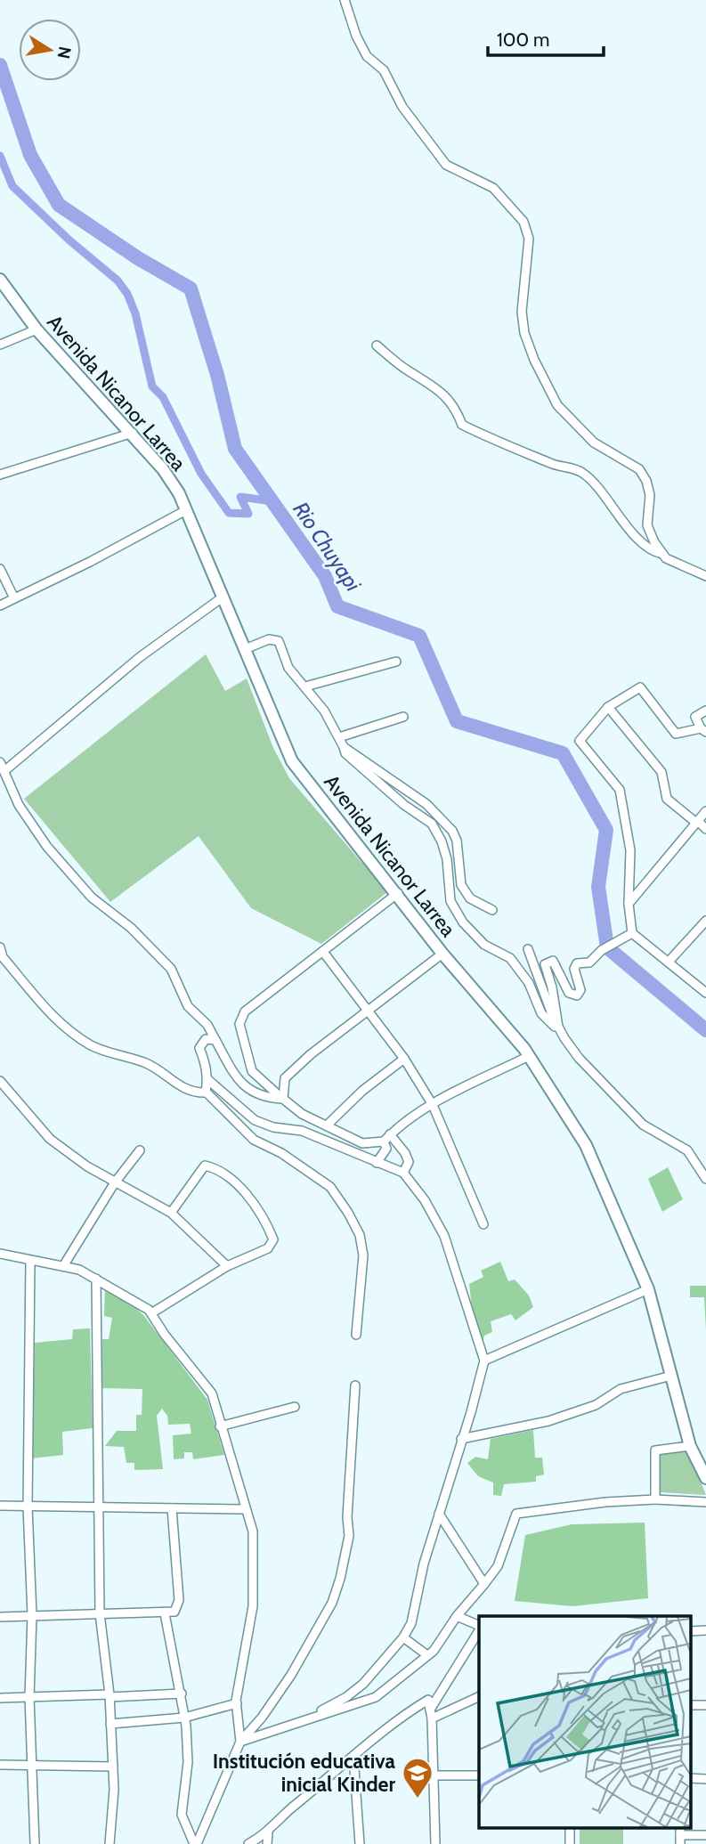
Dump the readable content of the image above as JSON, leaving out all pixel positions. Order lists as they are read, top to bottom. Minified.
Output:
{"streets":{"main road":["Avenida Nicanor Larrea"]},"water":["Rio Chuyapi"],"places":{"school or university":["Institución educativa inicial Kinder"]},"scale_bar":"100 m","north":"right"}
